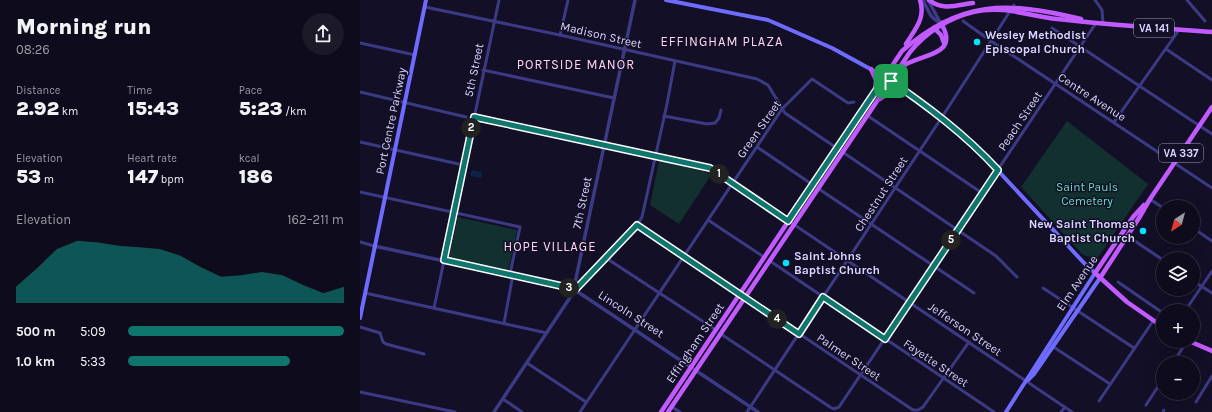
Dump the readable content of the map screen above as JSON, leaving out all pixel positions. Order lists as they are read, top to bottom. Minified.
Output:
{"streets":{"main road":["VA 141","Port Centre Parkway","VA 337","Elm Avenue","Effingham Street"],"street":["Madison Street","5th Street","Centre Avenue","Peach Street","Green Street","Chestnut Street","7th Street","Lincoln Street","Jefferson Street","Palmer Street","Fayette Street"]},"crossings":[["VA 141","Peach Street"],["VA 141","Chestnut Street"],["VA 141","Effingham Street"],["Madison Street","5th Street"],["Madison Street","Port Centre Parkway"],["Madison Street","Peach Street"],["Madison Street","Green Street"],["Madison Street","Chestnut Street"],["Madison Street","7th Street"],["Madison Street","Effingham Street"],["5th Street","Lincoln Street"],["5th Street","Jefferson Street"],["Centre Avenue","Peach Street"],["Centre Avenue","Chestnut Street"],["Centre Avenue","Elm Avenue"],["Port Centre Parkway","Lincoln Street"],["Peach Street","Chestnut Street"],["Peach Street","Jefferson Street"],["Peach Street","Palmer Street"],["Peach Street","Fayette Street"],["Green Street","Lincoln Street"],["Green Street","Jefferson Street"],["Green Street","Palmer Street"],["Chestnut Street","Lincoln Street"],["Chestnut Street","Jefferson Street"],["Chestnut Street","Effingham Street"],["Chestnut Street","Palmer Street"],["Chestnut Street","Fayette Street"],["7th Street","Lincoln Street"],["7th Street","Jefferson Street"],["Elm Avenue","Jefferson Street"],["Lincoln Street","Effingham Street"],["Jefferson Street","Effingham Street"],["Effingham Street","Palmer Street"],["Effingham Street","Fayette Street"],["Palmer Street","Fayette Street"]],"districts":["EFFINGHAM PLAZA","PORTSIDE MANOR","HOPE VILLAGE"],"parks":["Saint Pauls Cemetery"],"places":["Wesley Methodist Episcopal Church","New Saint Thomas Baptist Church","Saint Johns Baptist Church"],"north":"bottom left","page":{"heading":["Morning run","08:26"],"stats":[["Distance","2.92 km"],["Time","15:43"],["Pace","5:23 /km"],["Elevation","53 m"],["Heart rate","147 bpm"],["kcal","186"]],"pins":["2","1","5","3","4"],"map_buttons":["+","−"],"chart":["Elevation","162–211 m"],"list":[{"name":"500 m","note":"5:09"},{"name":"1.0 km","note":"5:33"}]}}
